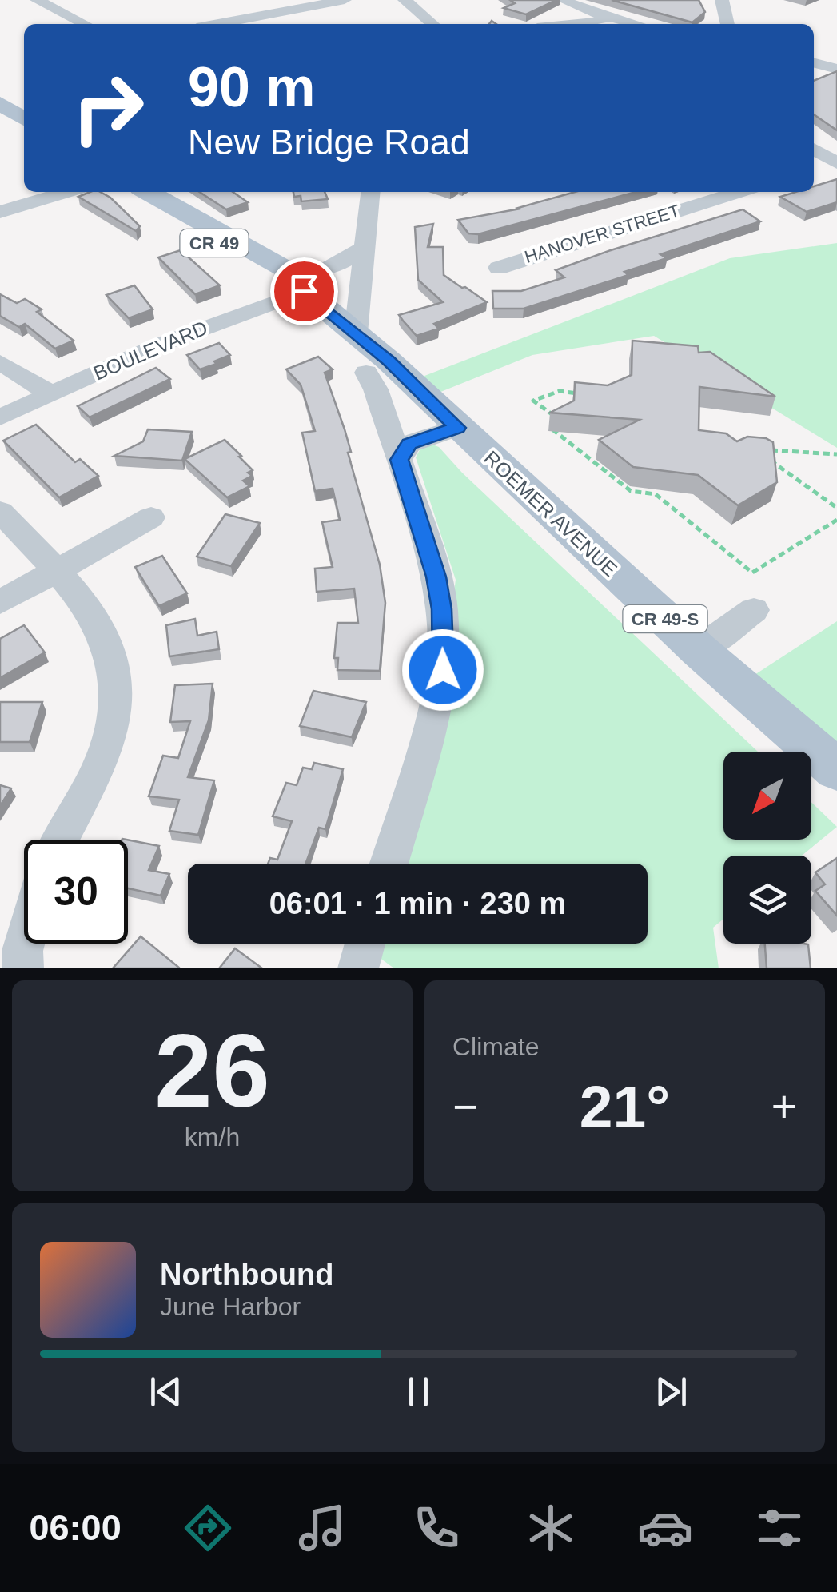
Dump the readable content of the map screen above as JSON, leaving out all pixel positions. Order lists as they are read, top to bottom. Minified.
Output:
{"streets":{"main road":["CR 49","ROEMER AVENUE","CR 49-S"],"street":["HANOVER STREET","BOULEVARD"]},"crossings":[["CR 49","BOULEVARD"],["CR 49","ROEMER AVENUE"]],"north":"bottom left","page":{"turn":["90 m","New Bridge Road"],"limit":"30","trip":"06:01 · 1 min · 230 m","tile":[["26","km/h"],"Climate"],"heat":["−","21°","+"],"song":["Northbound","June Harbor"],"tabs":"06:00"}}
